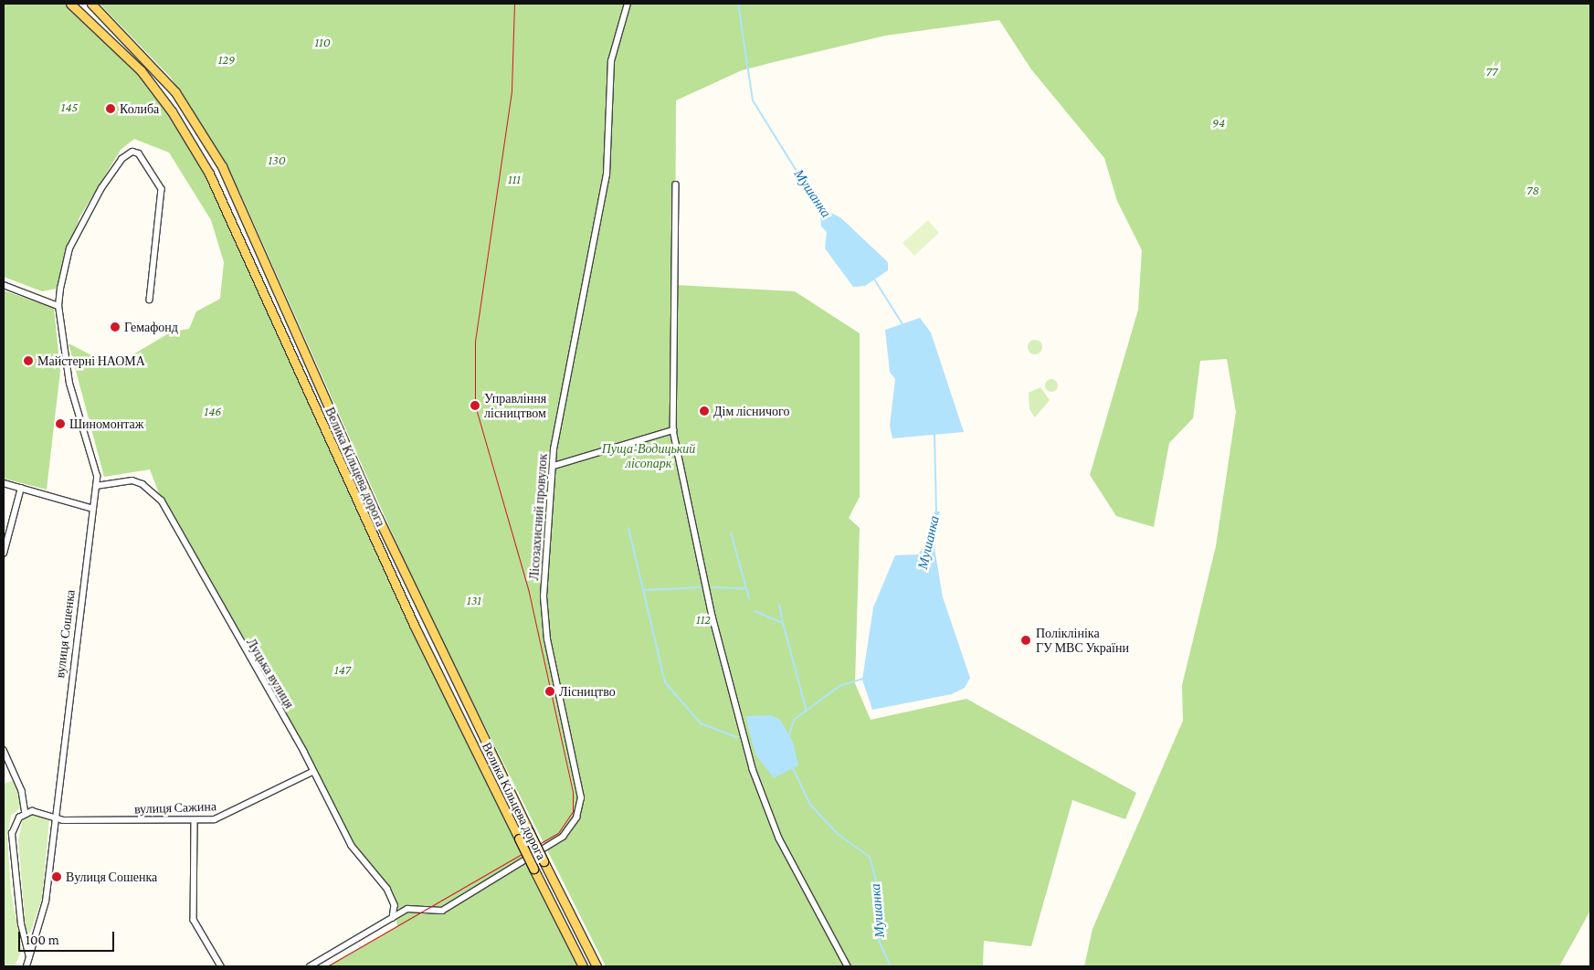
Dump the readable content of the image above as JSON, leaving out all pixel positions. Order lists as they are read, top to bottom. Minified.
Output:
{"streets":{"main road":["Велика Кільцева дорога"],"street":["Лісозахисний провулок","вулиця Сошенка","Луцька вулиця","вулиця Сажина"]},"crossings":[["Лісозахисний провулок","Луцька вулиця"],["вулиця Сошенка","Луцька вулиця"],["вулиця Сошенка","вулиця Сажина"],["Луцька вулиця","вулиця Сажина"]],"water":["Мушанка"],"parks":["110","129","77","145","94","130","111","78","146","Пуща-Водицький лісопарк","131","112","147"],"places":["Колиба","Гемафонд","Майстерні НАОМА","Управління лісництвом","Дім лісничого","Шиномонтаж","Поліклініка ГУ МВС України","Лісництво","Вулиця Сошенка"],"scale_bar":"100 m"}
